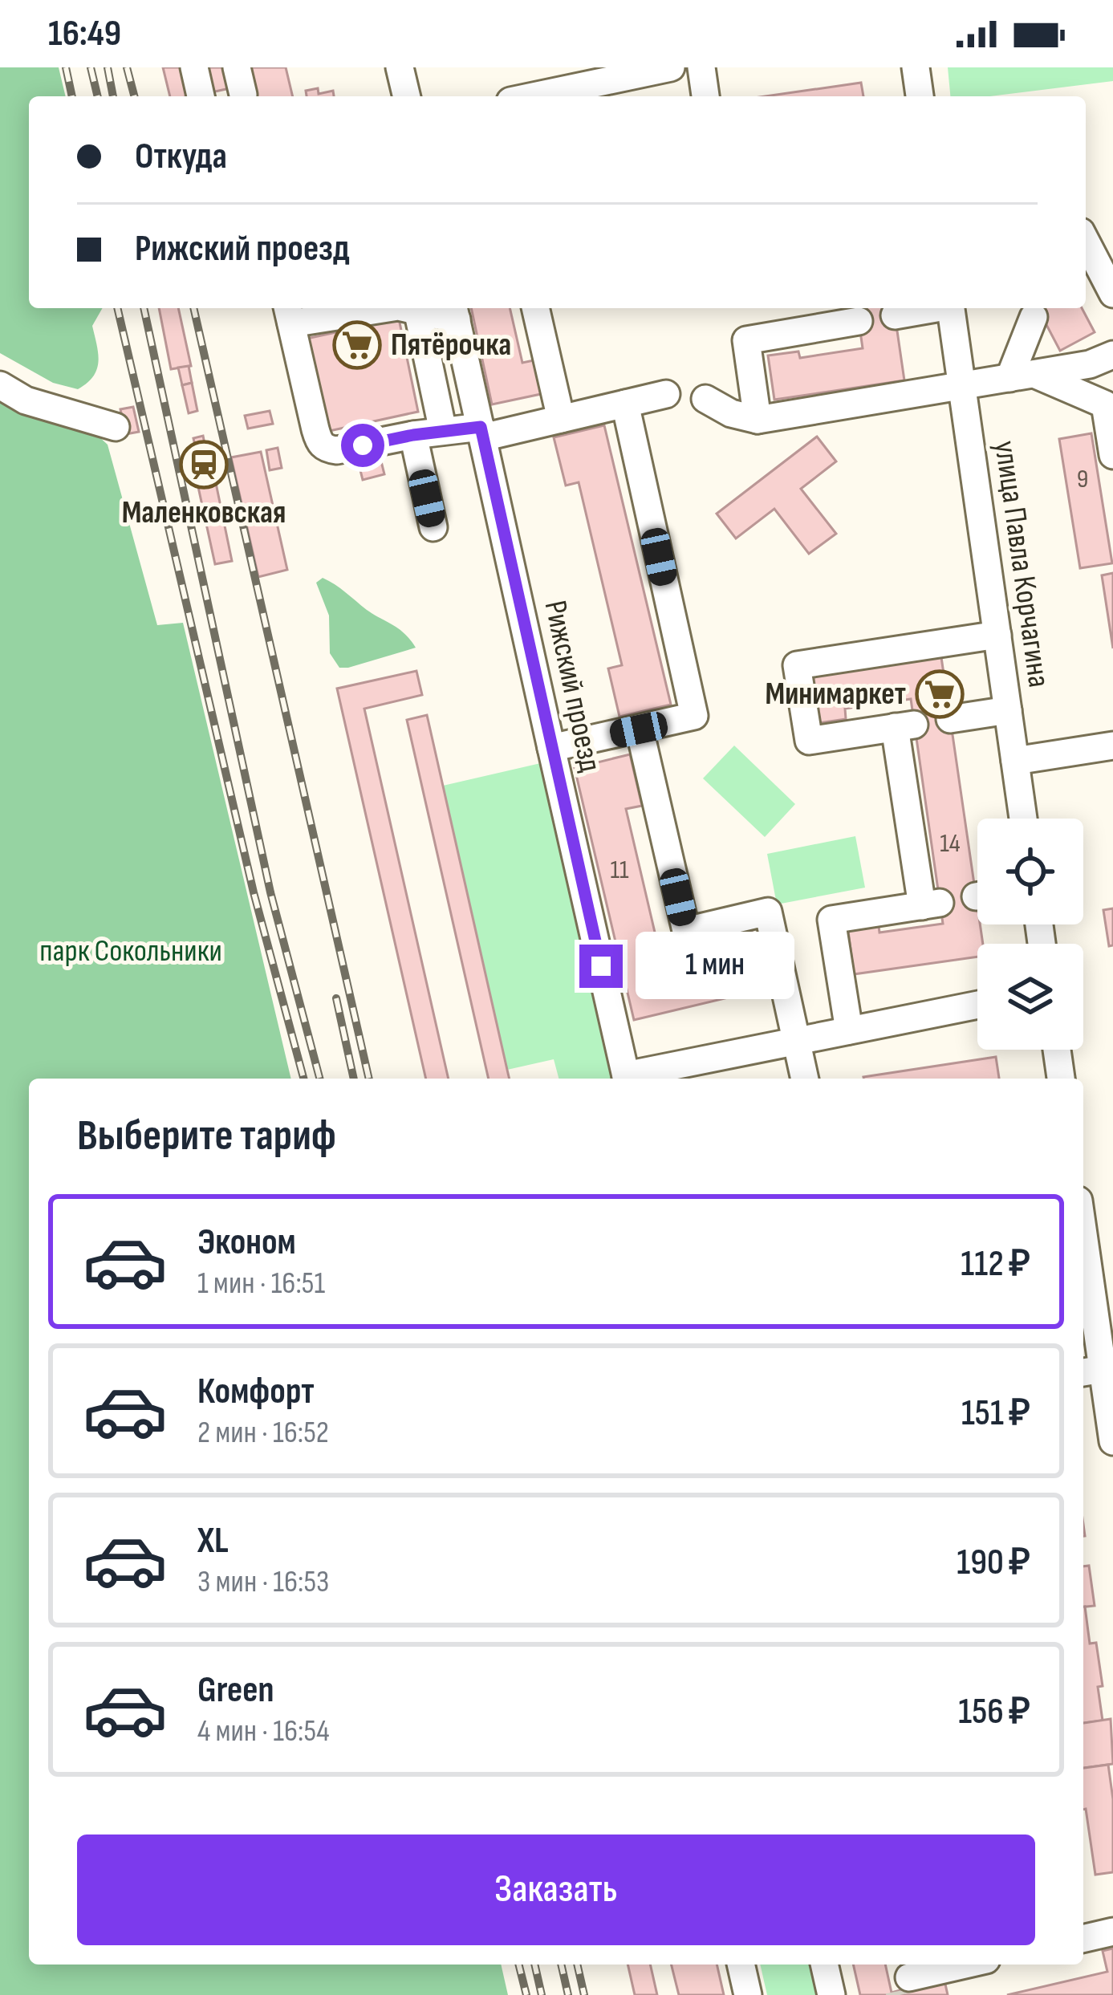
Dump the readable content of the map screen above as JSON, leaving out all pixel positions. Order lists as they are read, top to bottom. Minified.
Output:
{"streets":{"street":["улица Павла Корчагина","Рижский проезд"]},"parks":["парк Сокольники"],"places":{"supermarket":["Пятёрочка","Минимаркет"],"station":["Маленковская"]},"house_numbers":["9","14","11"],"page":{"status":"16:49","banner":["Откуда","Рижский проезд"],"bubble":"1 мин","heading":"Выберите тариф","list":[{"name":"Эконом","note":"1 мин · 16:51","value":"112 ₽"},{"name":"Комфорт","note":"2 мин · 16:52","value":"151 ₽"},{"name":"XL","note":"3 мин · 16:53","value":"190 ₽"},{"name":"Green","note":"4 мин · 16:54","value":"156 ₽"}],"buttons":"Заказать"}}
